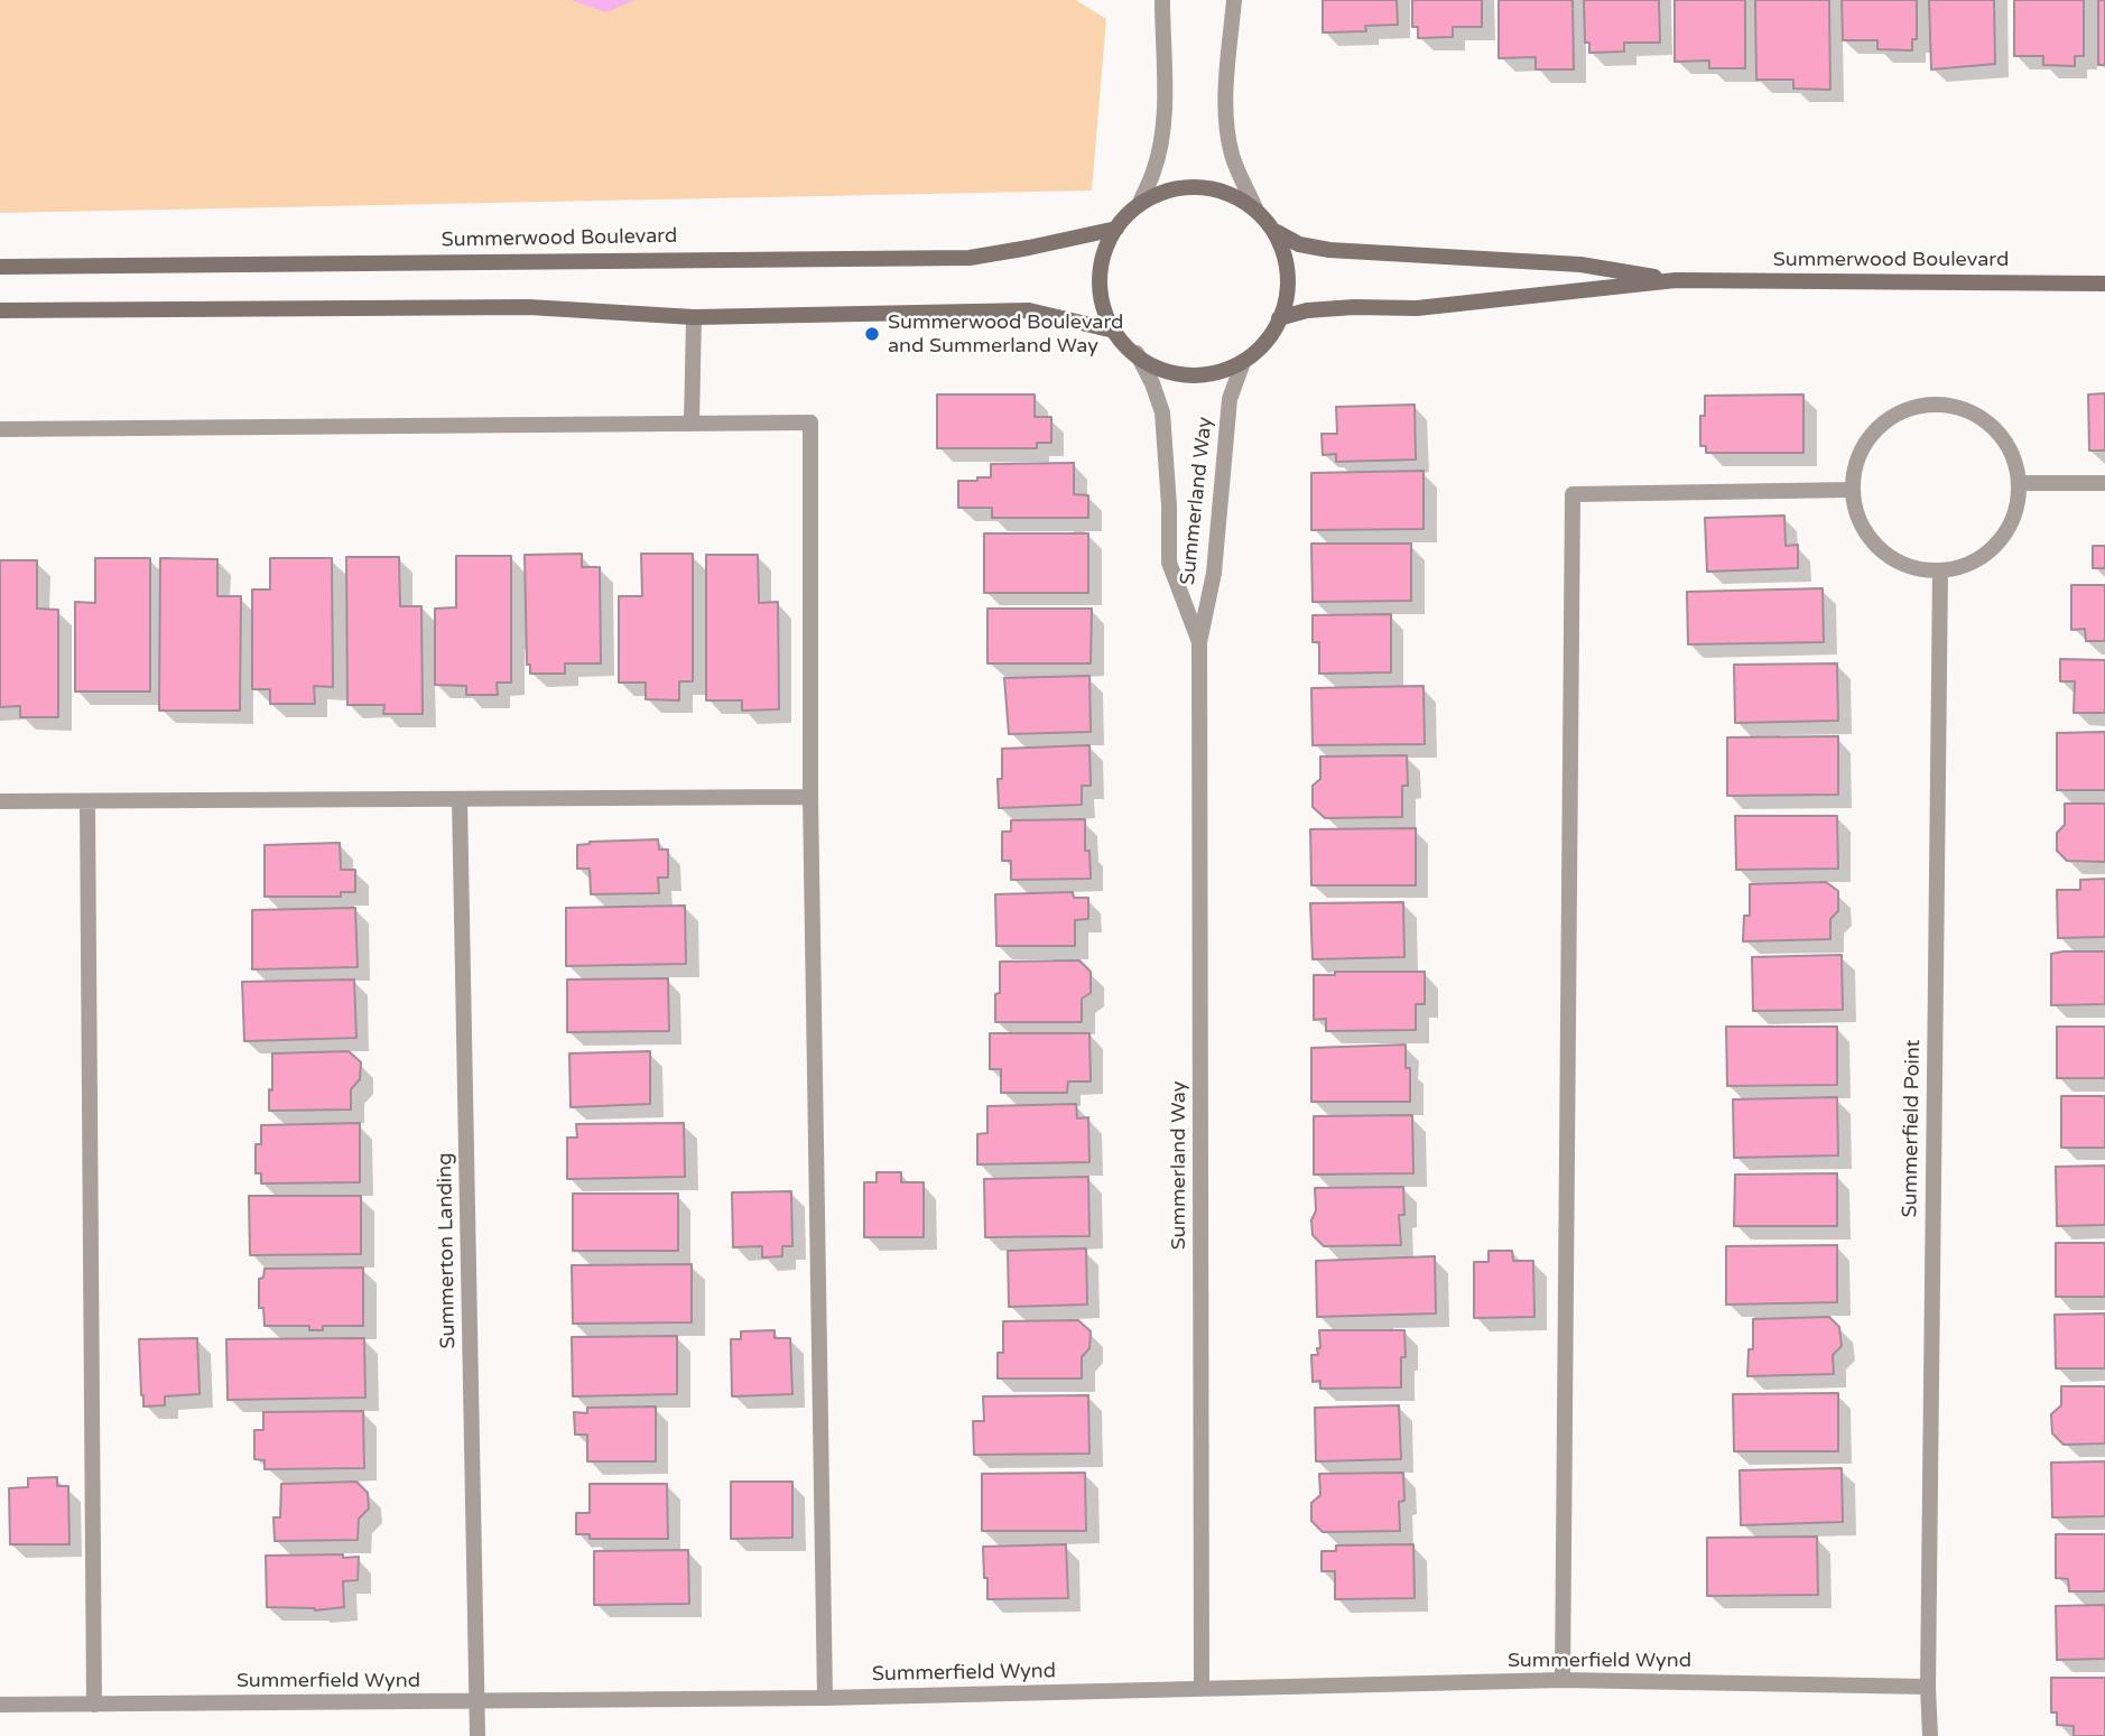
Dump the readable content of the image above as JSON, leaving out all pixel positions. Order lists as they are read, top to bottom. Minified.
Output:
{"streets":{"street":["Summerwood Boulevard","Summerland Way","Summerfield Point","Summerton Landing","Summerfield Wynd"]},"crossings":[["Summerwood Boulevard","Summerland Way"],["Summerland Way","Summerfield Wynd"],["Summerfield Point","Summerfield Wynd"],["Summerton Landing","Summerfield Wynd"]],"places":["Summerwood Boulevard and Summerland Way"]}
